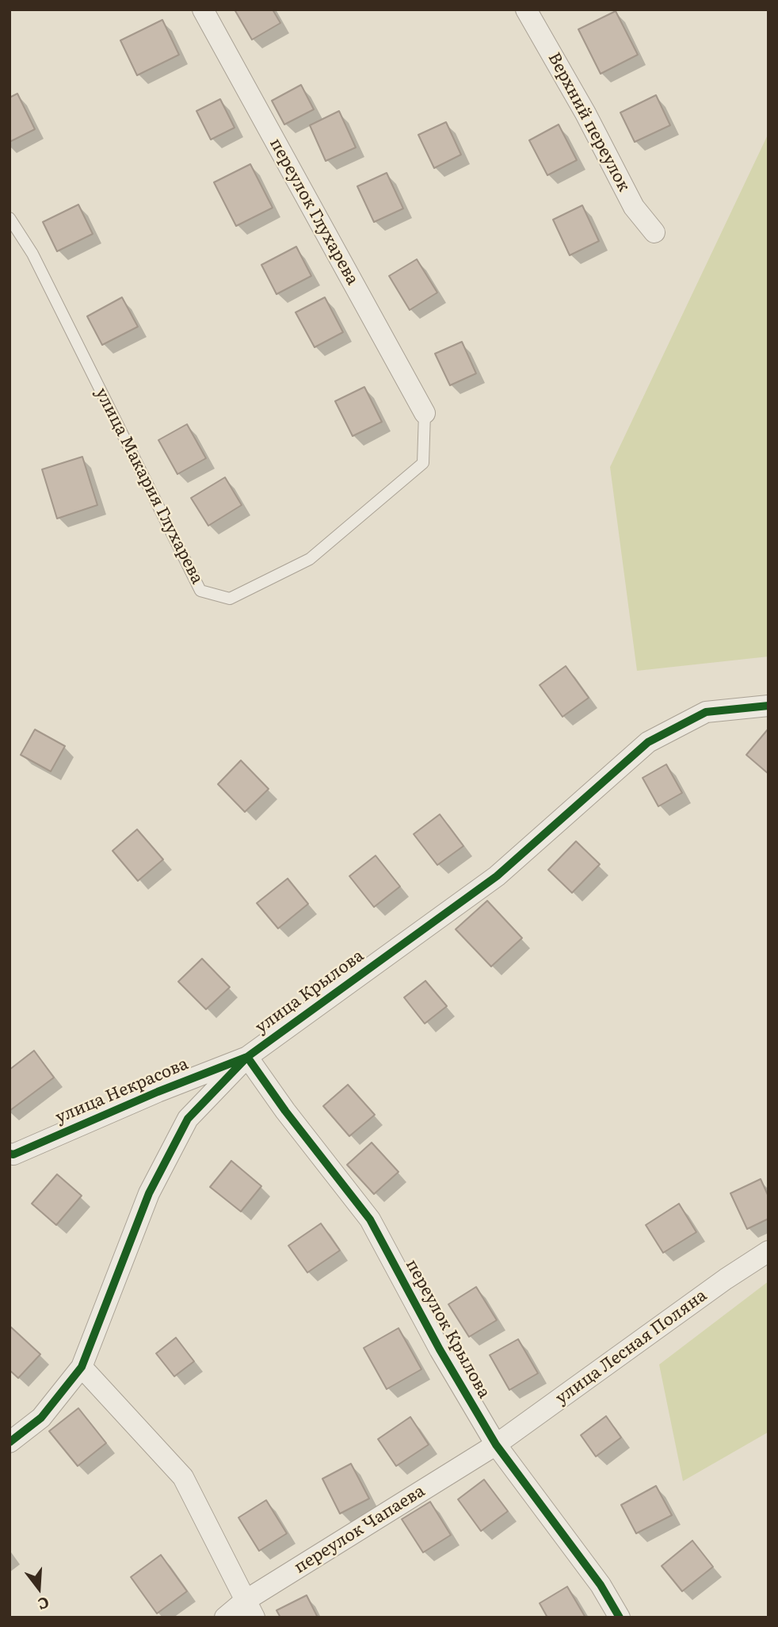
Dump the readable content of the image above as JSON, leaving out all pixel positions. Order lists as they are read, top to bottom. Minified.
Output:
{"streets":{"street":["Верхний переулок","переулок Глухарева","улица Крылова","улица Некрасова","переулок Крылова","улица Лесная Поляна","переулок Чапаева"],"lane":["улица Макария Глухарева"]},"crossings":[["переулок Глухарева","улица Макария Глухарева"],["улица Крылова","улица Некрасова"],["улица Крылова","переулок Крылова"],["улица Некрасова","переулок Крылова"],["переулок Крылова","улица Лесная Поляна"],["переулок Крылова","переулок Чапаева"],["улица Лесная Поляна","переулок Чапаева"]],"north":"bottom"}
